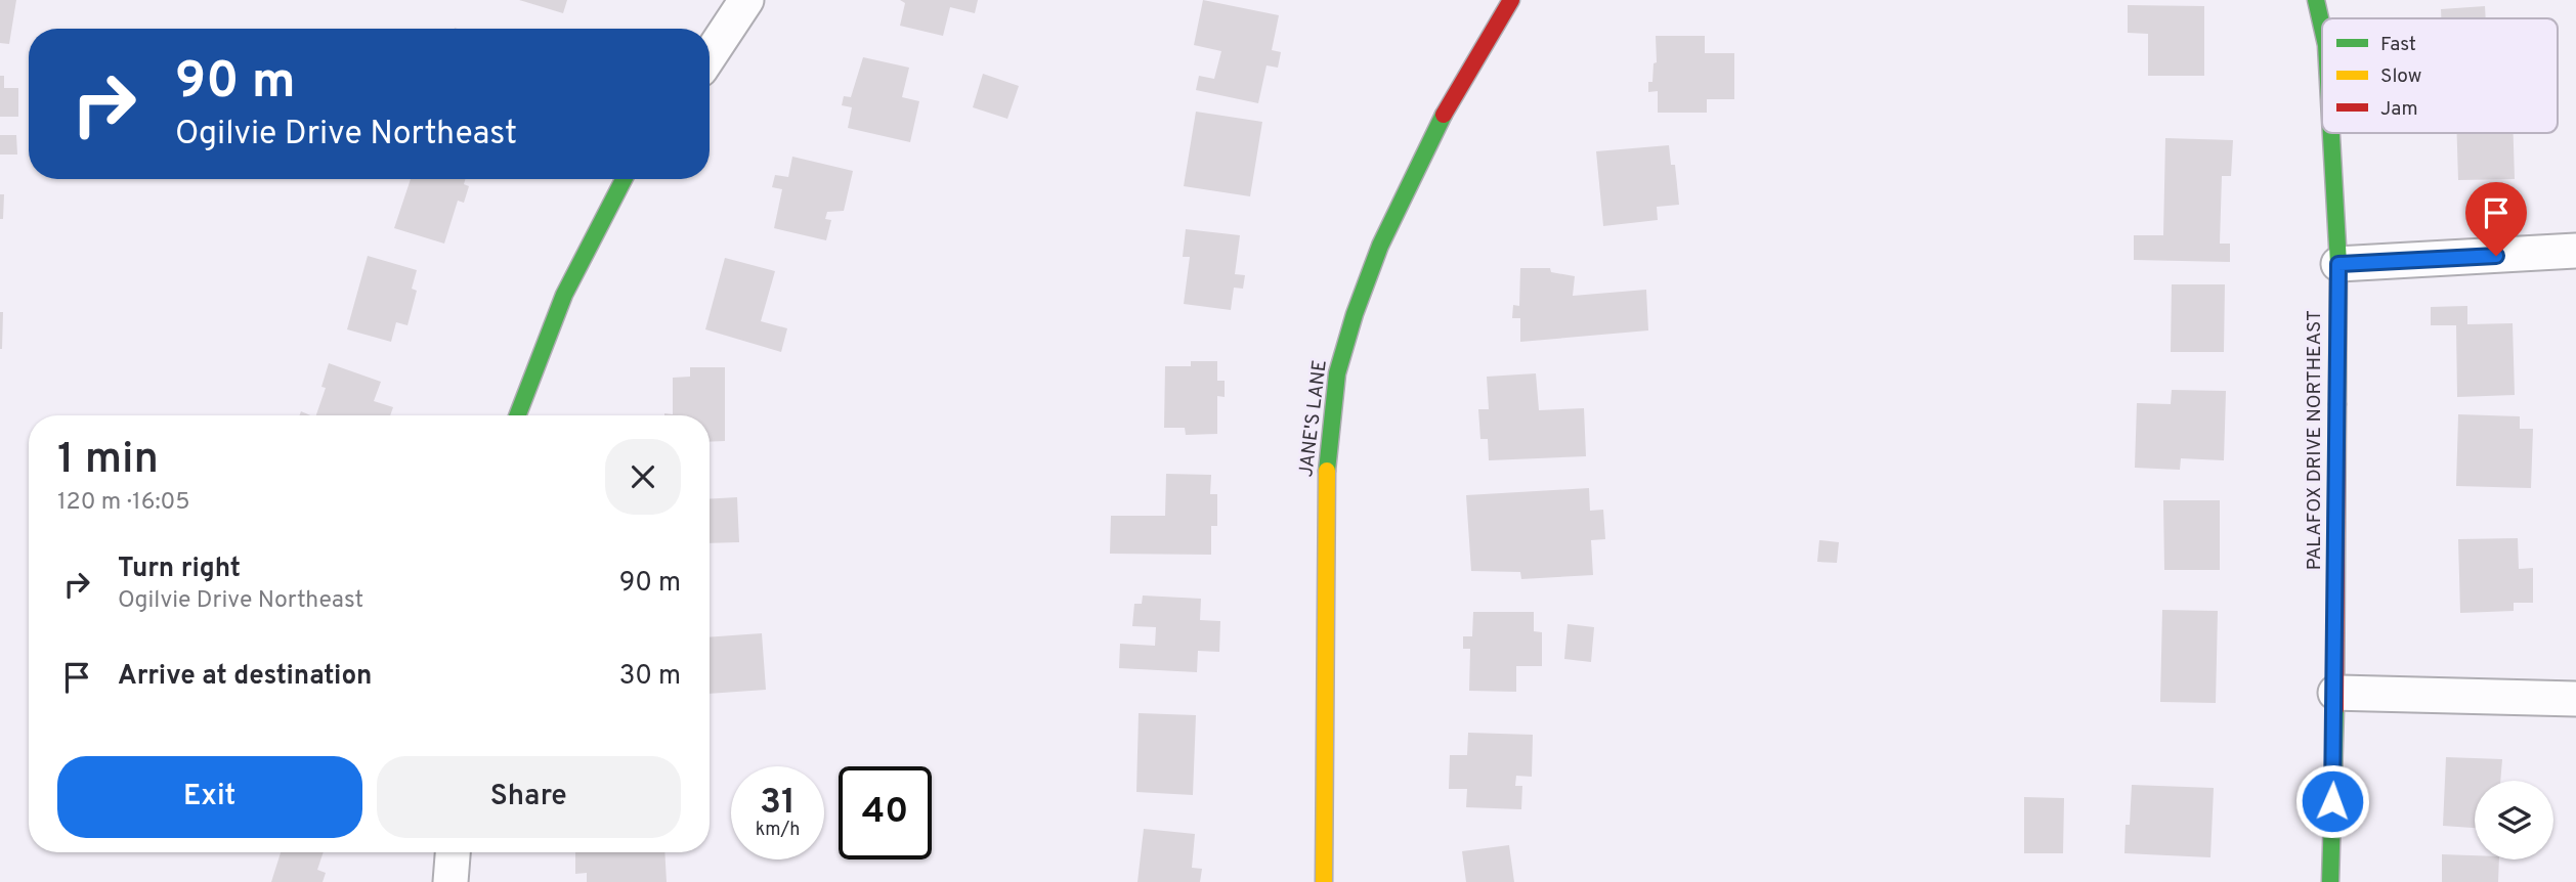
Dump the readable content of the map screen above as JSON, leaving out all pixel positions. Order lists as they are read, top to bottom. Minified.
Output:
{"streets":{"street":["JANE'S LANE","PALAFOX DRIVE NORTHEAST"]},"legend":["Fast","Slow","Jam"],"page":{"turn":["90 m","Ogilvie Drive Northeast"],"heading":["1 min","120 m · 16:05"],"list":[{"name":"Turn right","note":"Ogilvie Drive Northeast","value":"90 m"},{"name":"Arrive at destination","value":"30 m"}],"buttons":["Exit","Share"],"speed":"31 km/h","limit":"40"}}
